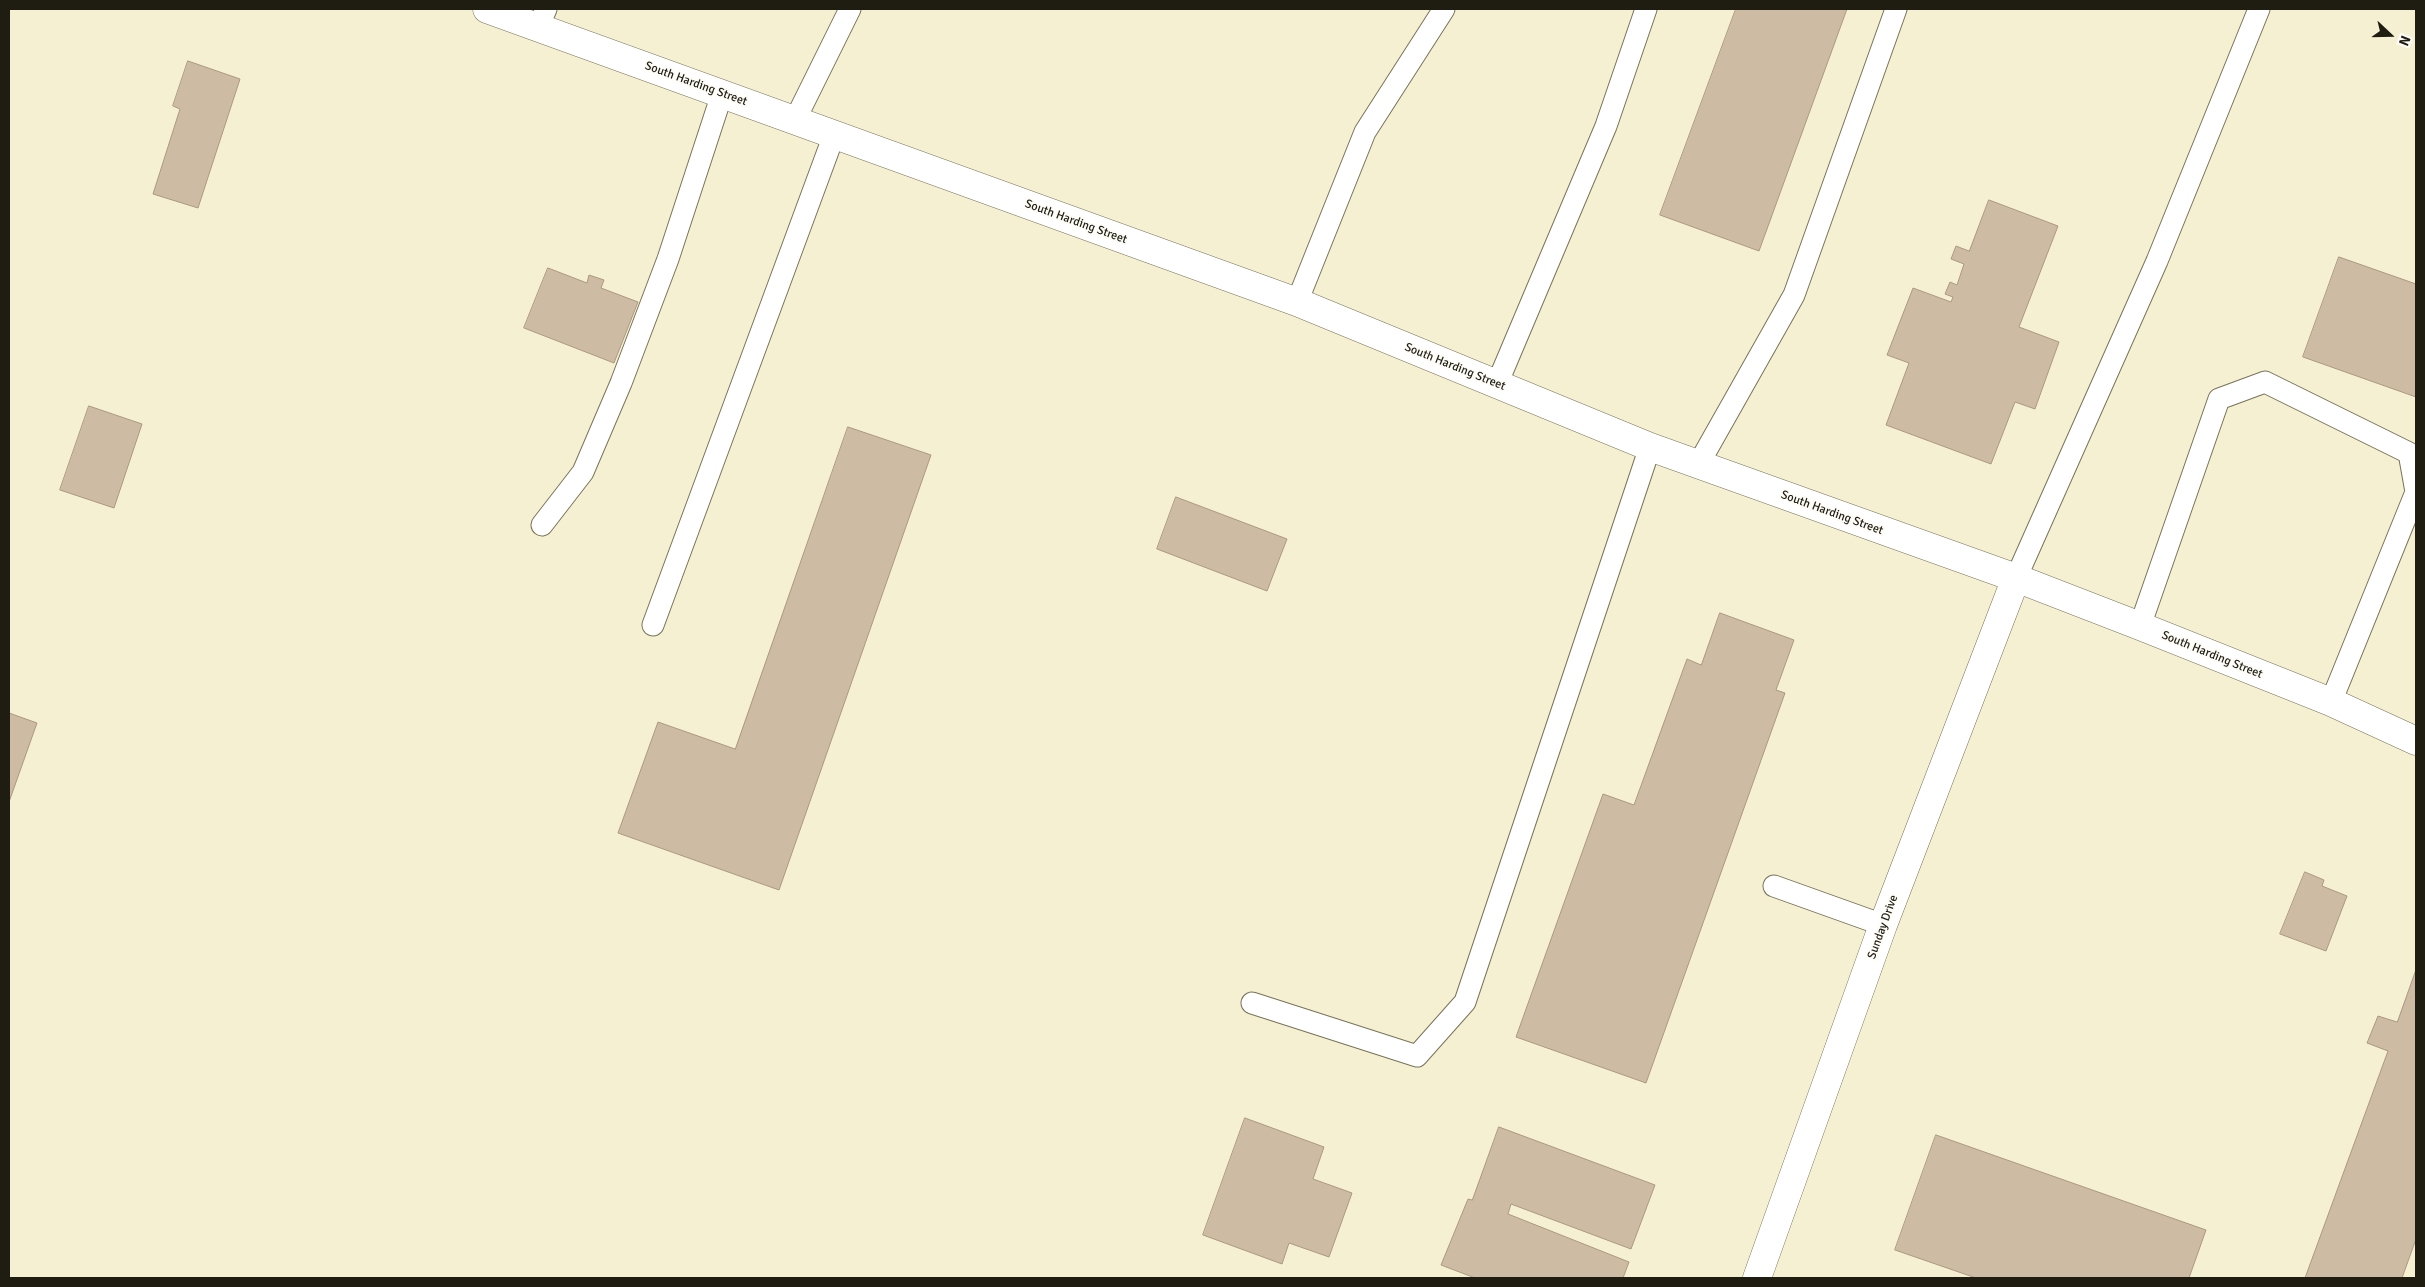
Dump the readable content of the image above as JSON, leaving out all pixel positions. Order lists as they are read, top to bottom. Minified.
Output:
{"streets":{"street":["South Harding Street","Sunday Drive"]},"crossings":[["South Harding Street","Sunday Drive"]],"north":"right"}
